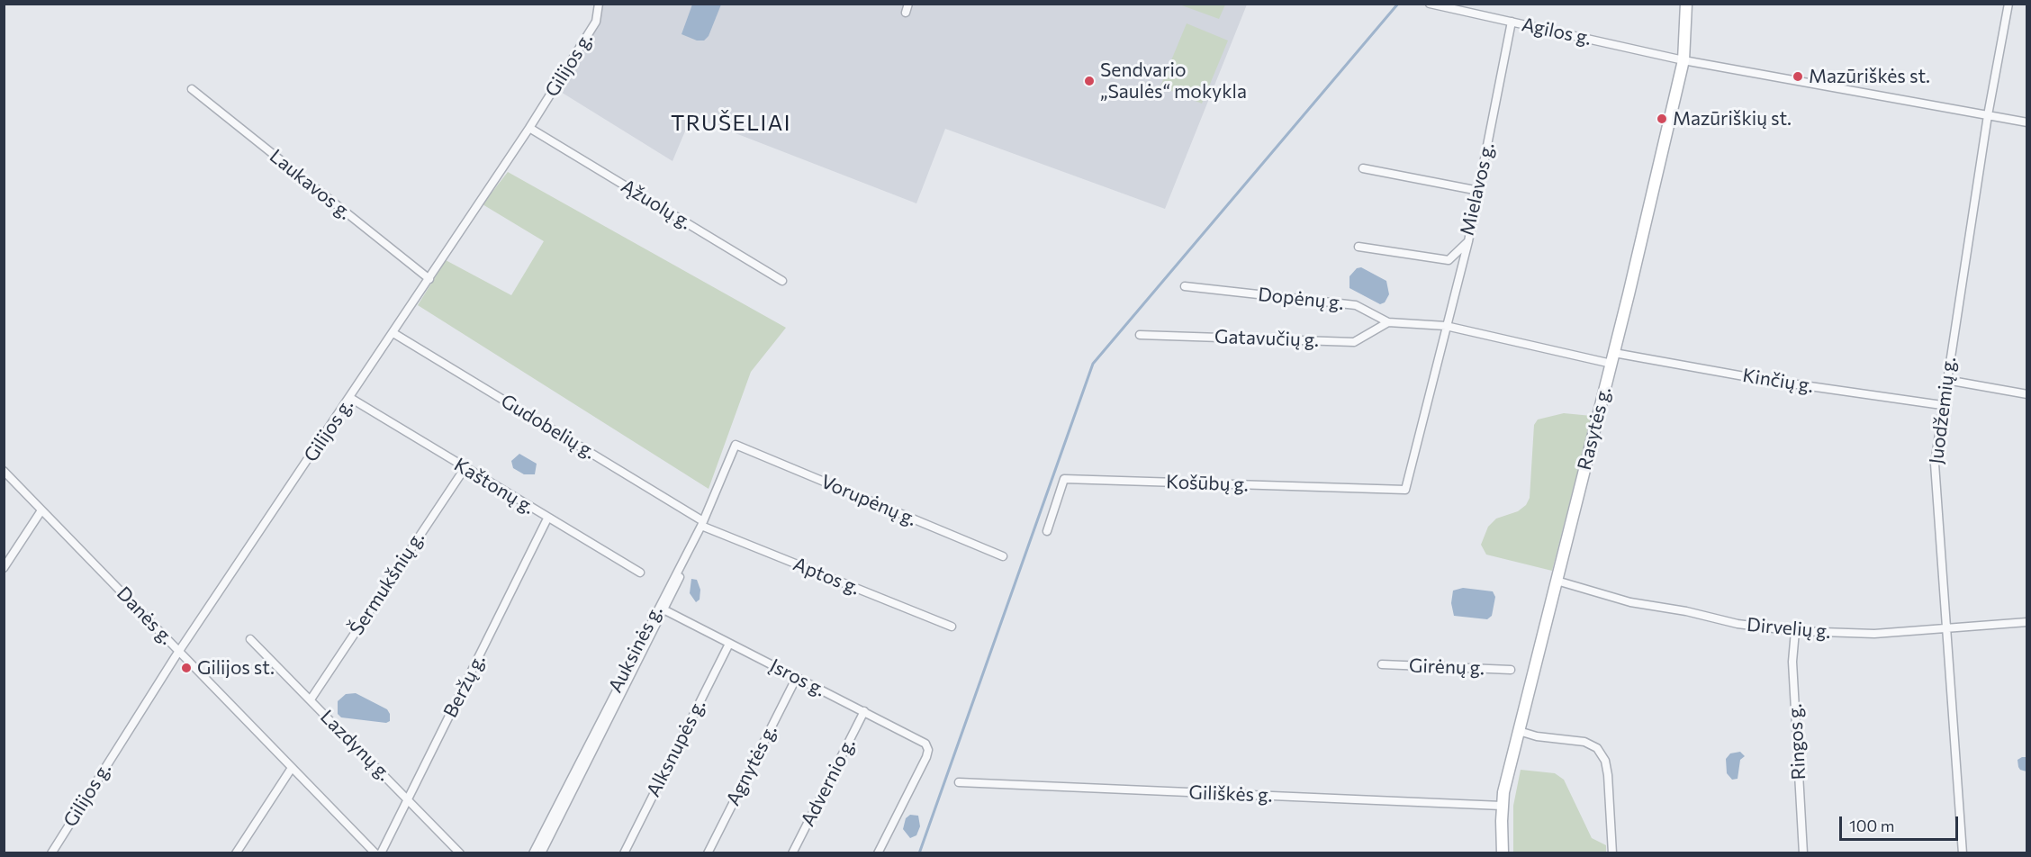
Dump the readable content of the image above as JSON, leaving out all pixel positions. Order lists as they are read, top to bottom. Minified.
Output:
{"streets":{"main road":["Rasytės g."],"street":["Agilos g.","Gilijos g.","Laukavos g.","Mielavos g.","Ąžuolų g.","Dopėnų g.","Gatavučių g.","Kinčių g.","Juodžemių g.","Gudobelių g.","Košūbų g.","Kaštonų g.","Vorupėnų g.","Aptos g.","Šermukšnių g.","Danės g.","Dirvelių g.","Auksinės g.","Girėnų g.","Įsros g.","Beržų g.","Ringos g.","Lazdynų g.","Alksnupės g.","Agnytės g.","Advernio g.","Giliškės g."]},"crossings":[["Agilos g.","Mielavos g."],["Agilos g.","Juodžemių g."],["Agilos g.","Rasytės g."],["Gilijos g.","Laukavos g."],["Gilijos g.","Ąžuolų g."],["Gilijos g.","Gudobelių g."],["Gilijos g.","Kaštonų g."],["Gilijos g.","Danės g."],["Dopėnų g.","Gatavučių g."],["Dopėnų g.","Kinčių g."],["Dopėnų g.","Košūbų g."],["Kinčių g.","Juodžemių g."],["Kinčių g.","Rasytės g."],["Kinčių g.","Košūbų g."],["Juodžemių g.","Dirvelių g."],["Gudobelių g.","Aptos g."],["Gudobelių g.","Auksinės g."],["Rasytės g.","Dirvelių g."],["Rasytės g.","Giliškės g."],["Kaštonų g.","Šermukšnių g."],["Kaštonų g.","Beržų g."],["Vorupėnų g.","Auksinės g."],["Aptos g.","Auksinės g."],["Šermukšnių g.","Lazdynų g."],["Dirvelių g.","Ringos g."],["Įsros g.","Alksnupės g."],["Įsros g.","Agnytės g."],["Įsros g.","Advernio g."],["Beržų g.","Lazdynų g."]],"districts":["TRUŠELIAI"],"places":["Mazūriškės st.","Sendvario „Saulės“ mokykla","Mazūriškių st.","Gilijos st."],"scale_bar":"100 m"}
